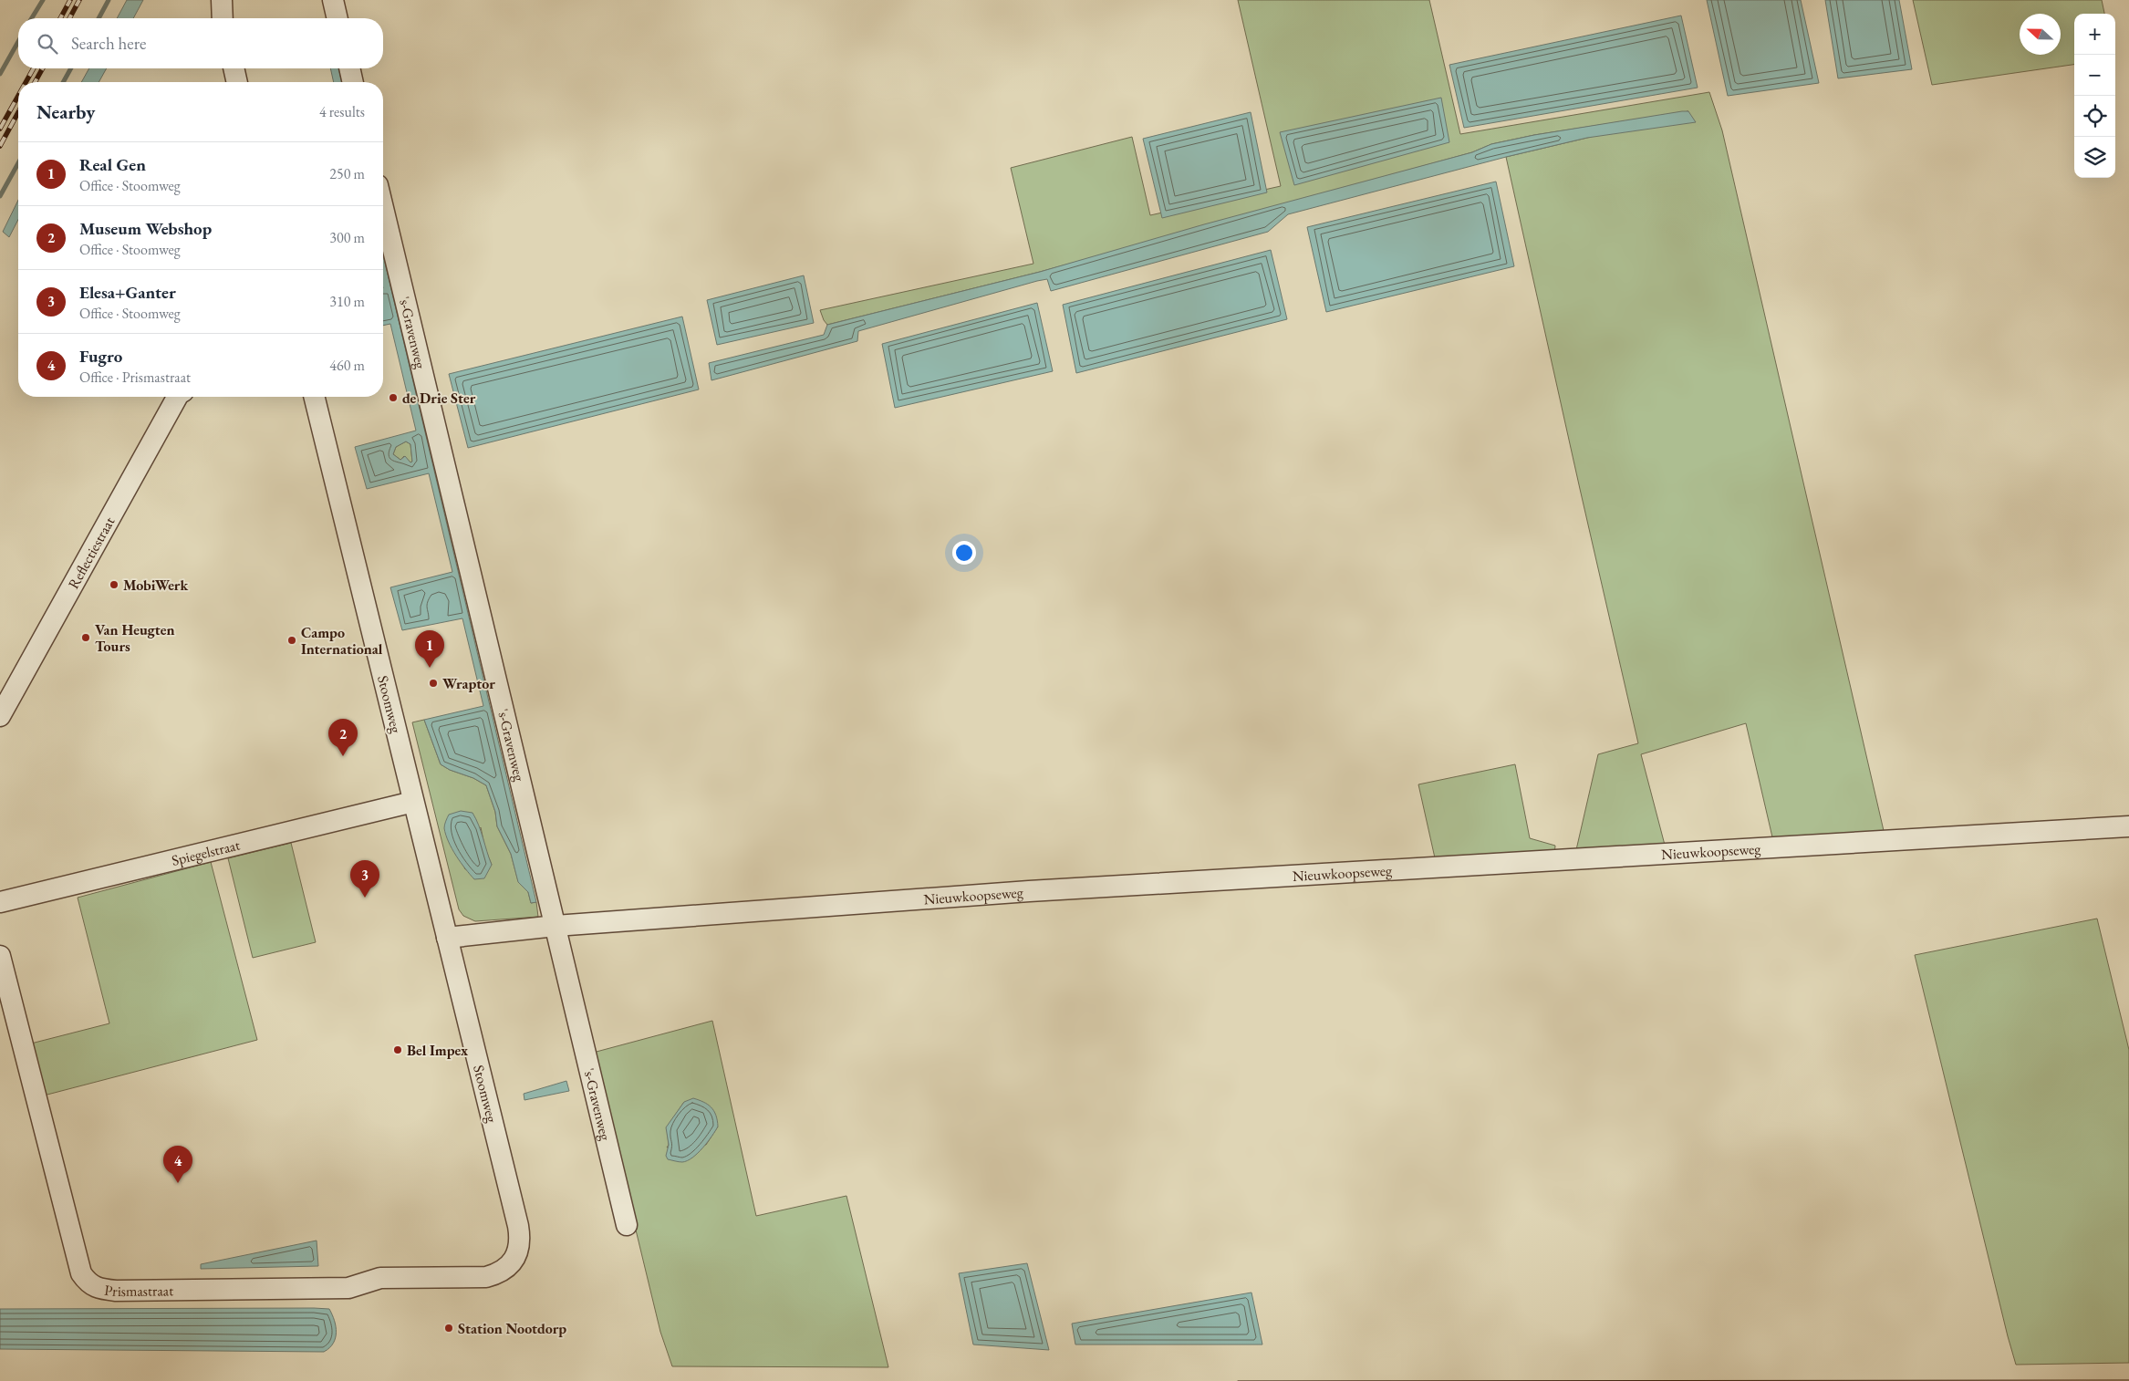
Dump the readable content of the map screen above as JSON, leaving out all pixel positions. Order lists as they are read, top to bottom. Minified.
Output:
{"streets":{"street":["'s-Gravenweg","Reflectiestraat","Stoomweg","Nieuwkoopseweg","Spiegelstraat","Prismastraat"]},"crossings":[["'s-Gravenweg","Nieuwkoopseweg"],["Stoomweg","Spiegelstraat"],["Stoomweg","Prismastraat"]],"places":["de Drie Ster","MobiWerk","Van Heugten Tours","Campo International","Wraptor","Bel Impex","Station Nootdorp"],"north":"left","page":{"map_buttons":["+","−"],"search":"Search here","heading":["Nearby","4 results"],"list":[{"mark":"1","name":"Real Gen","note":"Office · Stoomweg","value":"250 m"},{"mark":"2","name":"Museum Webshop","note":"Office · Stoomweg","value":"300 m"},{"mark":"3","name":"Elesa+Ganter","note":"Office · Stoomweg","value":"310 m"},{"mark":"4","name":"Fugro","note":"Office · Prismastraat","value":"460 m"}],"pins":["1","2","3","4"]}}
